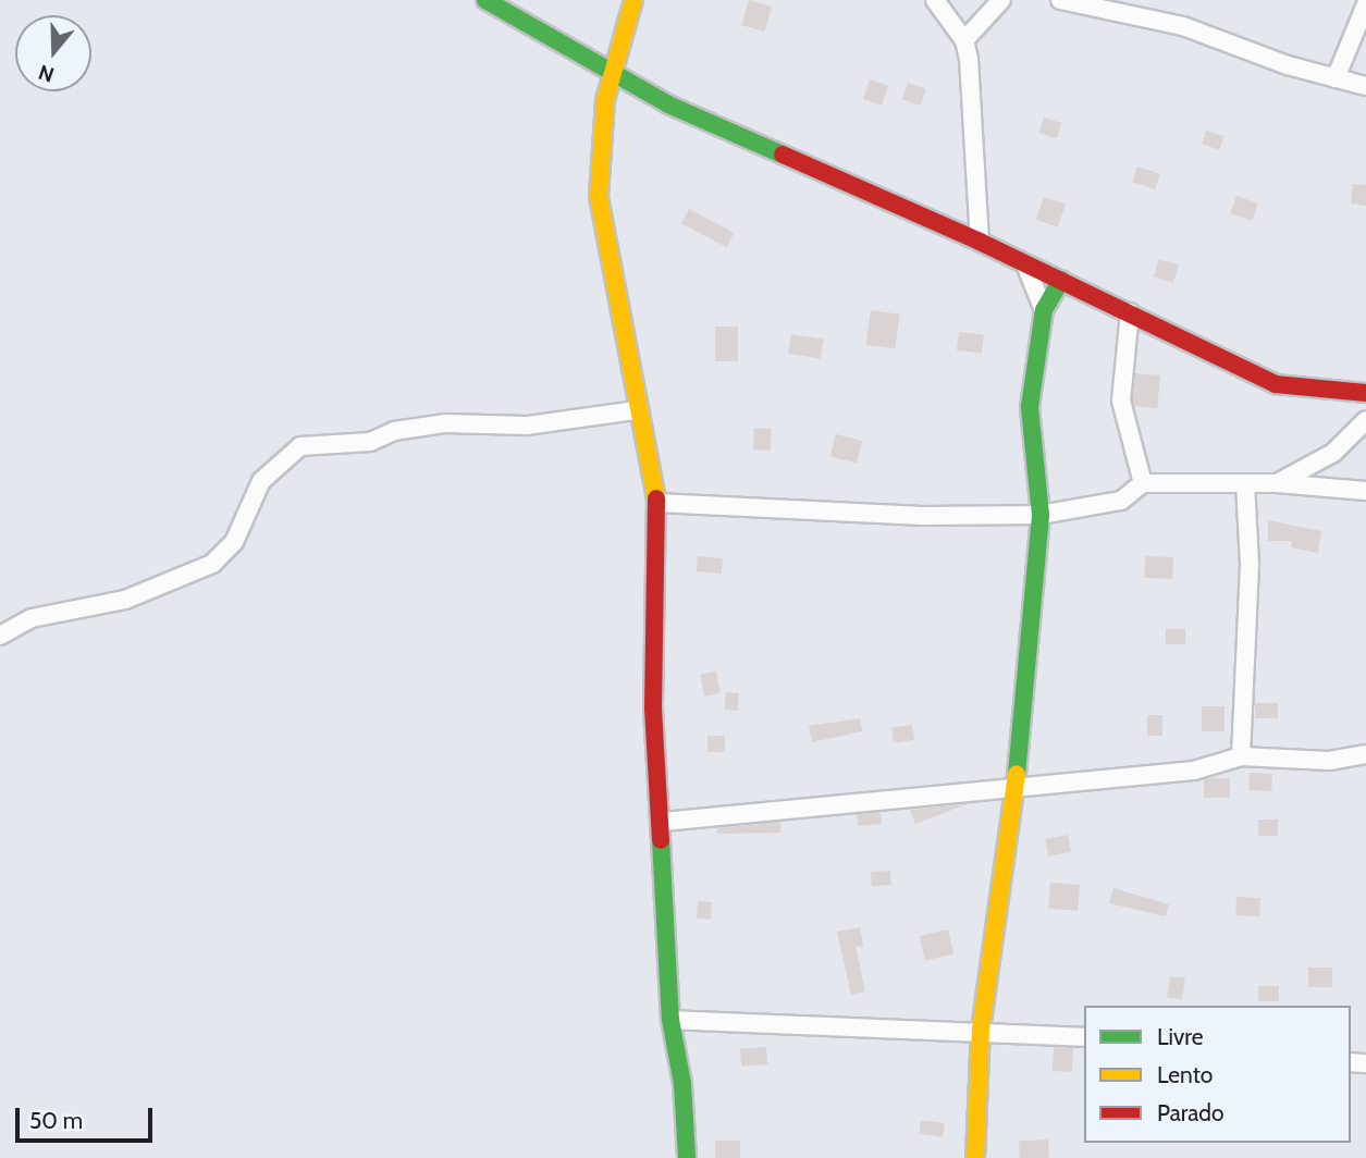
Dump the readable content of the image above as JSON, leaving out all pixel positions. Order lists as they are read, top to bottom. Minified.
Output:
{"legend":["Livre","Lento","Parado"],"scale_bar":"50 m","north":"bottom"}
